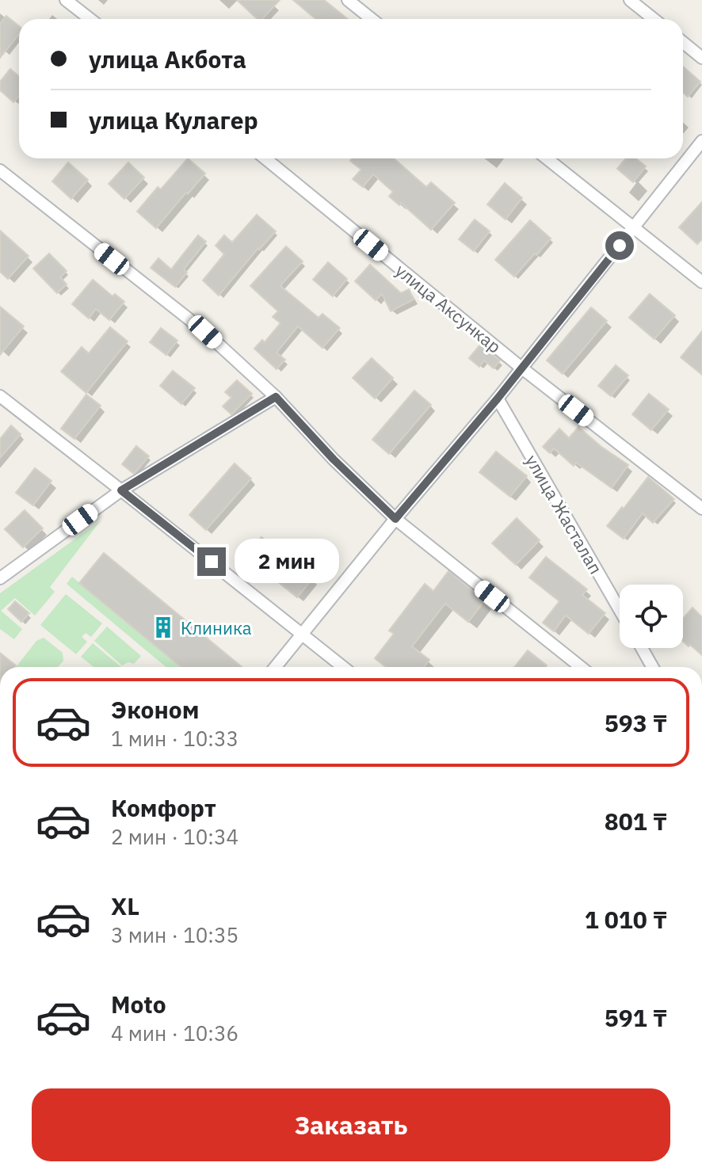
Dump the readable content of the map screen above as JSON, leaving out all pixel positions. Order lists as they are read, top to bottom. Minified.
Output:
{"streets":{"street":["улица Аксункар","улица Жасталап"]},"places":{"building":["Клиника"]},"page":{"banner":["улица Акбота","улица Кулагер"],"bubble":"2 мин","list":[{"name":"Эконом","note":"1 мин · 10:33","value":"593 ₸"},{"name":"Комфорт","note":"2 мин · 10:34","value":"801 ₸"},{"name":"XL","note":"3 мин · 10:35","value":"1 010 ₸"},{"name":"Moto","note":"4 мин · 10:36","value":"591 ₸"}],"buttons":"Заказать"}}
